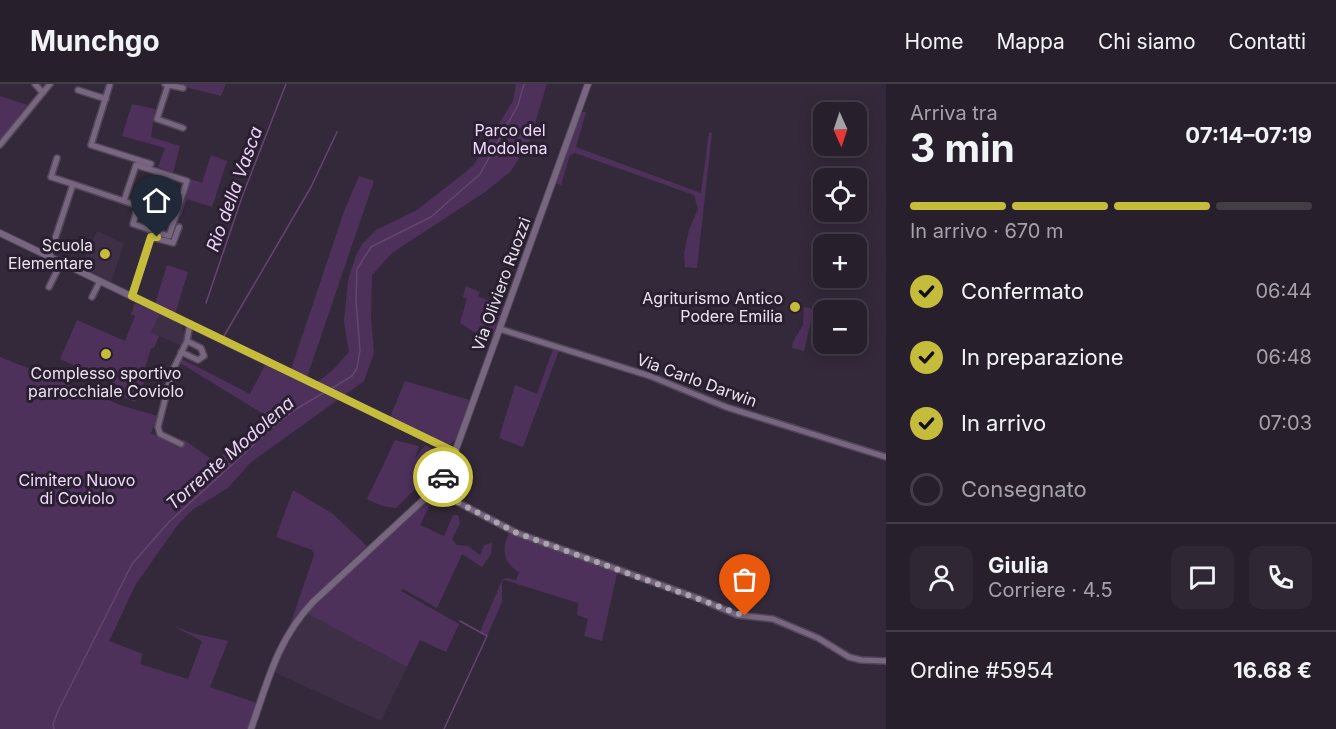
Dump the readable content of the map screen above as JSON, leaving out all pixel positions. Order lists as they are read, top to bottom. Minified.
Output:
{"streets":{"street":["Via Oliviero Ruozzi","Via Carlo Darwin"]},"crossings":[["Via Oliviero Ruozzi","Via Carlo Darwin"]],"water":["Rio della Vasca","Torrente Modolena"],"parks":["Parco del Modolena","Cimitero Nuovo di Coviolo"],"places":["Scuola Elementare","Agriturismo Antico Podere Emilia","Complesso sportivo parrocchiale Coviolo"],"north":"bottom","page":{"header":"Munchgo","nav":["Home","Mappa","Chi siamo","Contatti"],"heading":["3 min","Arriva tra","07:14–07:19"],"panel":["Giulia","Corriere · 4.5","Ordine #5954","16.68 €"],"map_buttons":["+","−"],"bar":"In arrivo · 670 m","list":[["Confermato","06:44"],["In preparazione","06:48"],["In arrivo","07:03"],"Consegnato"]}}
